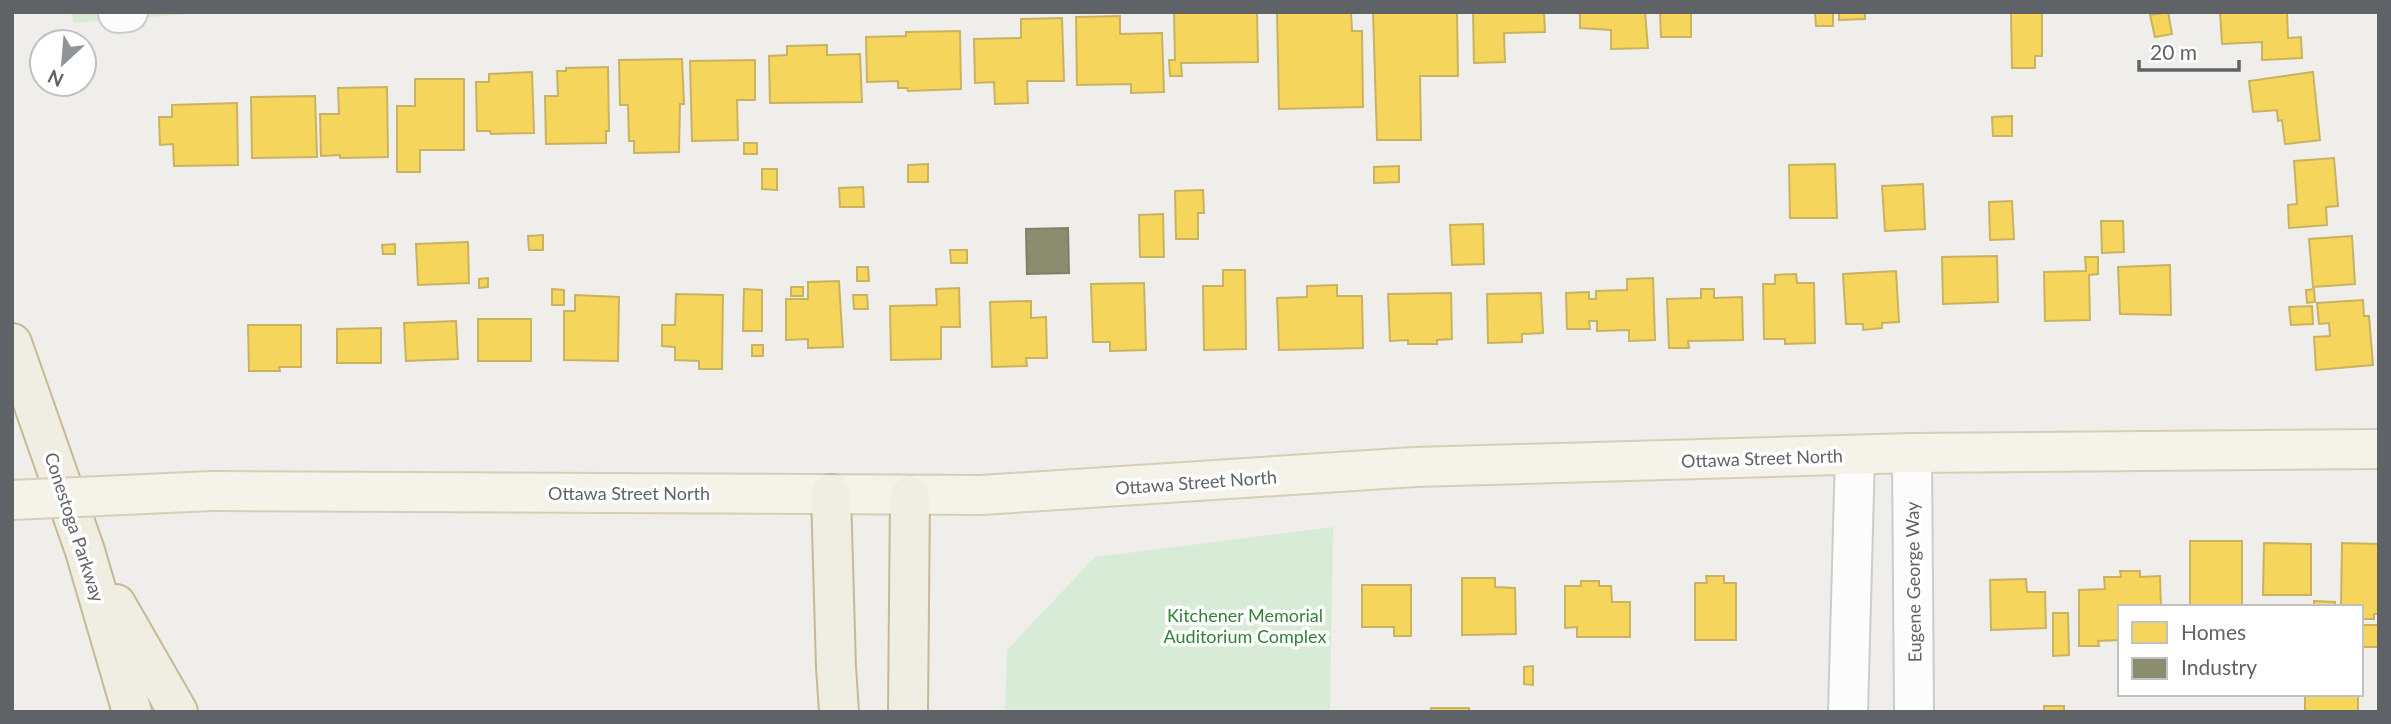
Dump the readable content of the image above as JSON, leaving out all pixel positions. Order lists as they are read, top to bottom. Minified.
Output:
{"streets":{"highway":["Conestoga Parkway"],"main road":["Ottawa Street North"],"street":["Eugene George Way"]},"crossings":[["Ottawa Street North","Eugene George Way"]],"parks":["Kitchener Memorial Auditorium Complex"],"legend":["Homes","Industry"],"scale_bar":"20 m","north":"bottom left"}
